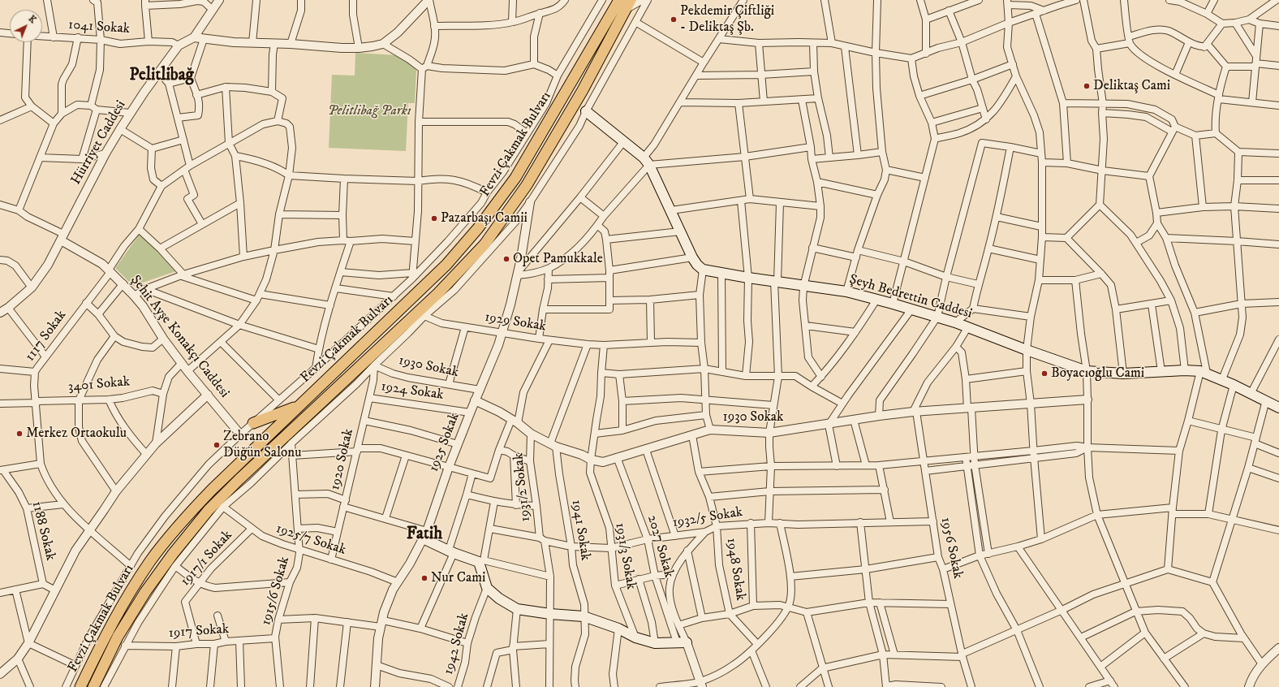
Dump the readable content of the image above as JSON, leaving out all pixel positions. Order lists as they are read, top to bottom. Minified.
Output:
{"streets":{"main road":["Fevzi Çakmak Bulvarı","Şeyh Bedrettin Caddesi"],"street":["1041 Sokak","Hürriyet Caddesi","1929 Sokak","1117 Sokak","Şehit Ayşe Konakçı Caddesi","1930 Sokak","3401 Sokak","1924 Sokak","1925 Sokak","1920 Sokak","1931/2 Sokak","1932/5 Sokak","1941 Sokak","1188 Sokak","1925/7 Sokak","2027 Sokak","1956 Sokak","1931/3 Sokak","1917/1 Sokak","1948 Sokak","1915/6 Sokak","1917 Sokak","1942 Sokak"]},"crossings":[["1041 Sokak","Hürriyet Caddesi"],["Hürriyet Caddesi","Şehit Ayşe Konakçı Caddesi"],["1929 Sokak","1925 Sokak"],["1929 Sokak","1931/3 Sokak"],["1117 Sokak","Şehit Ayşe Konakçı Caddesi"],["1117 Sokak","3401 Sokak"],["1930 Sokak","1925 Sokak"],["1930 Sokak","1920 Sokak"],["1930 Sokak","1931/2 Sokak"],["1930 Sokak","1941 Sokak"],["1930 Sokak","2027 Sokak"],["1930 Sokak","1956 Sokak"],["1930 Sokak","1931/3 Sokak"],["1930 Sokak","1948 Sokak"],["1924 Sokak","1925 Sokak"],["1924 Sokak","1920 Sokak"],["1925 Sokak","1925/7 Sokak"],["1920 Sokak","1925/7 Sokak"],["1931/2 Sokak","1932/5 Sokak"],["1932/5 Sokak","1941 Sokak"],["1932/5 Sokak","2027 Sokak"],["1932/5 Sokak","1956 Sokak"],["1932/5 Sokak","1931/3 Sokak"],["1932/5 Sokak","1948 Sokak"],["1925/7 Sokak","1917/1 Sokak"],["1925/7 Sokak","1915/6 Sokak"],["1917/1 Sokak","1917 Sokak"],["1915/6 Sokak","1917 Sokak"]],"districts":["Pelitlibağ","Fatih"],"parks":["Pelitlibağ Parkı"],"places":["Pekdemir Çiftliği - Deliktaş Şb.","Deliktaş Cami","Pazarbaşı Camii","Opet Pamukkale","Boyacıoğlu Cami","Merkez Ortaokulu","Zebrano Düğün Salonu","Nur Cami"],"north":"top right"}
